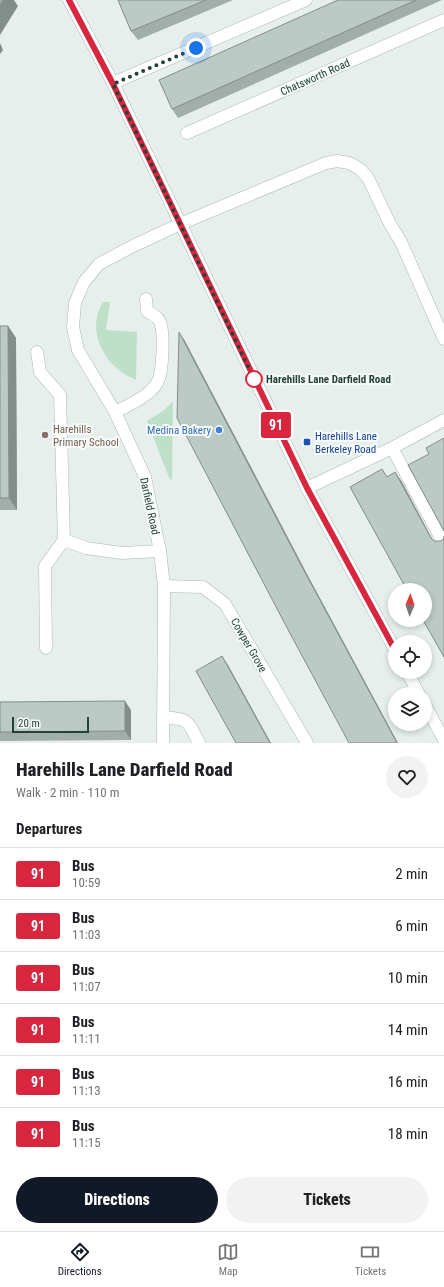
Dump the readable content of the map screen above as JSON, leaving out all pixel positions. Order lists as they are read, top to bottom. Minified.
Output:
{"streets":{"street":["Chatsworth Road","Darfield Road","Cowper Grove"]},"crossings":[["Darfield Road","Cowper Grove"]],"places":{"other":["Harehills Lane Darfield Road","Medina Bakery","Harehills Primary School"],"transit":["Harehills Lane Berkeley Road"]},"lines":["bus line 91"],"scale_bar":"20 m","north":"top","page":{"on_map":"91","scale":"20 m","heading":[["Harehills Lane Darfield Road","Walk · 2 min · 110 m"],"Departures"],"list":[{"mark":"91","name":"Bus","note":"10:59","value":"2 min"},{"mark":"91","name":"Bus","note":"11:03","value":"6 min"},{"mark":"91","name":"Bus","note":"11:07","value":"10 min"},{"mark":"91","name":"Bus","note":"11:11","value":"14 min"},{"mark":"91","name":"Bus","note":"11:13","value":"16 min"},{"mark":"91","name":"Bus","note":"11:15","value":"18 min"}],"buttons":["Directions","Tickets"],"tabs":["Directions","Map","Tickets"]}}
